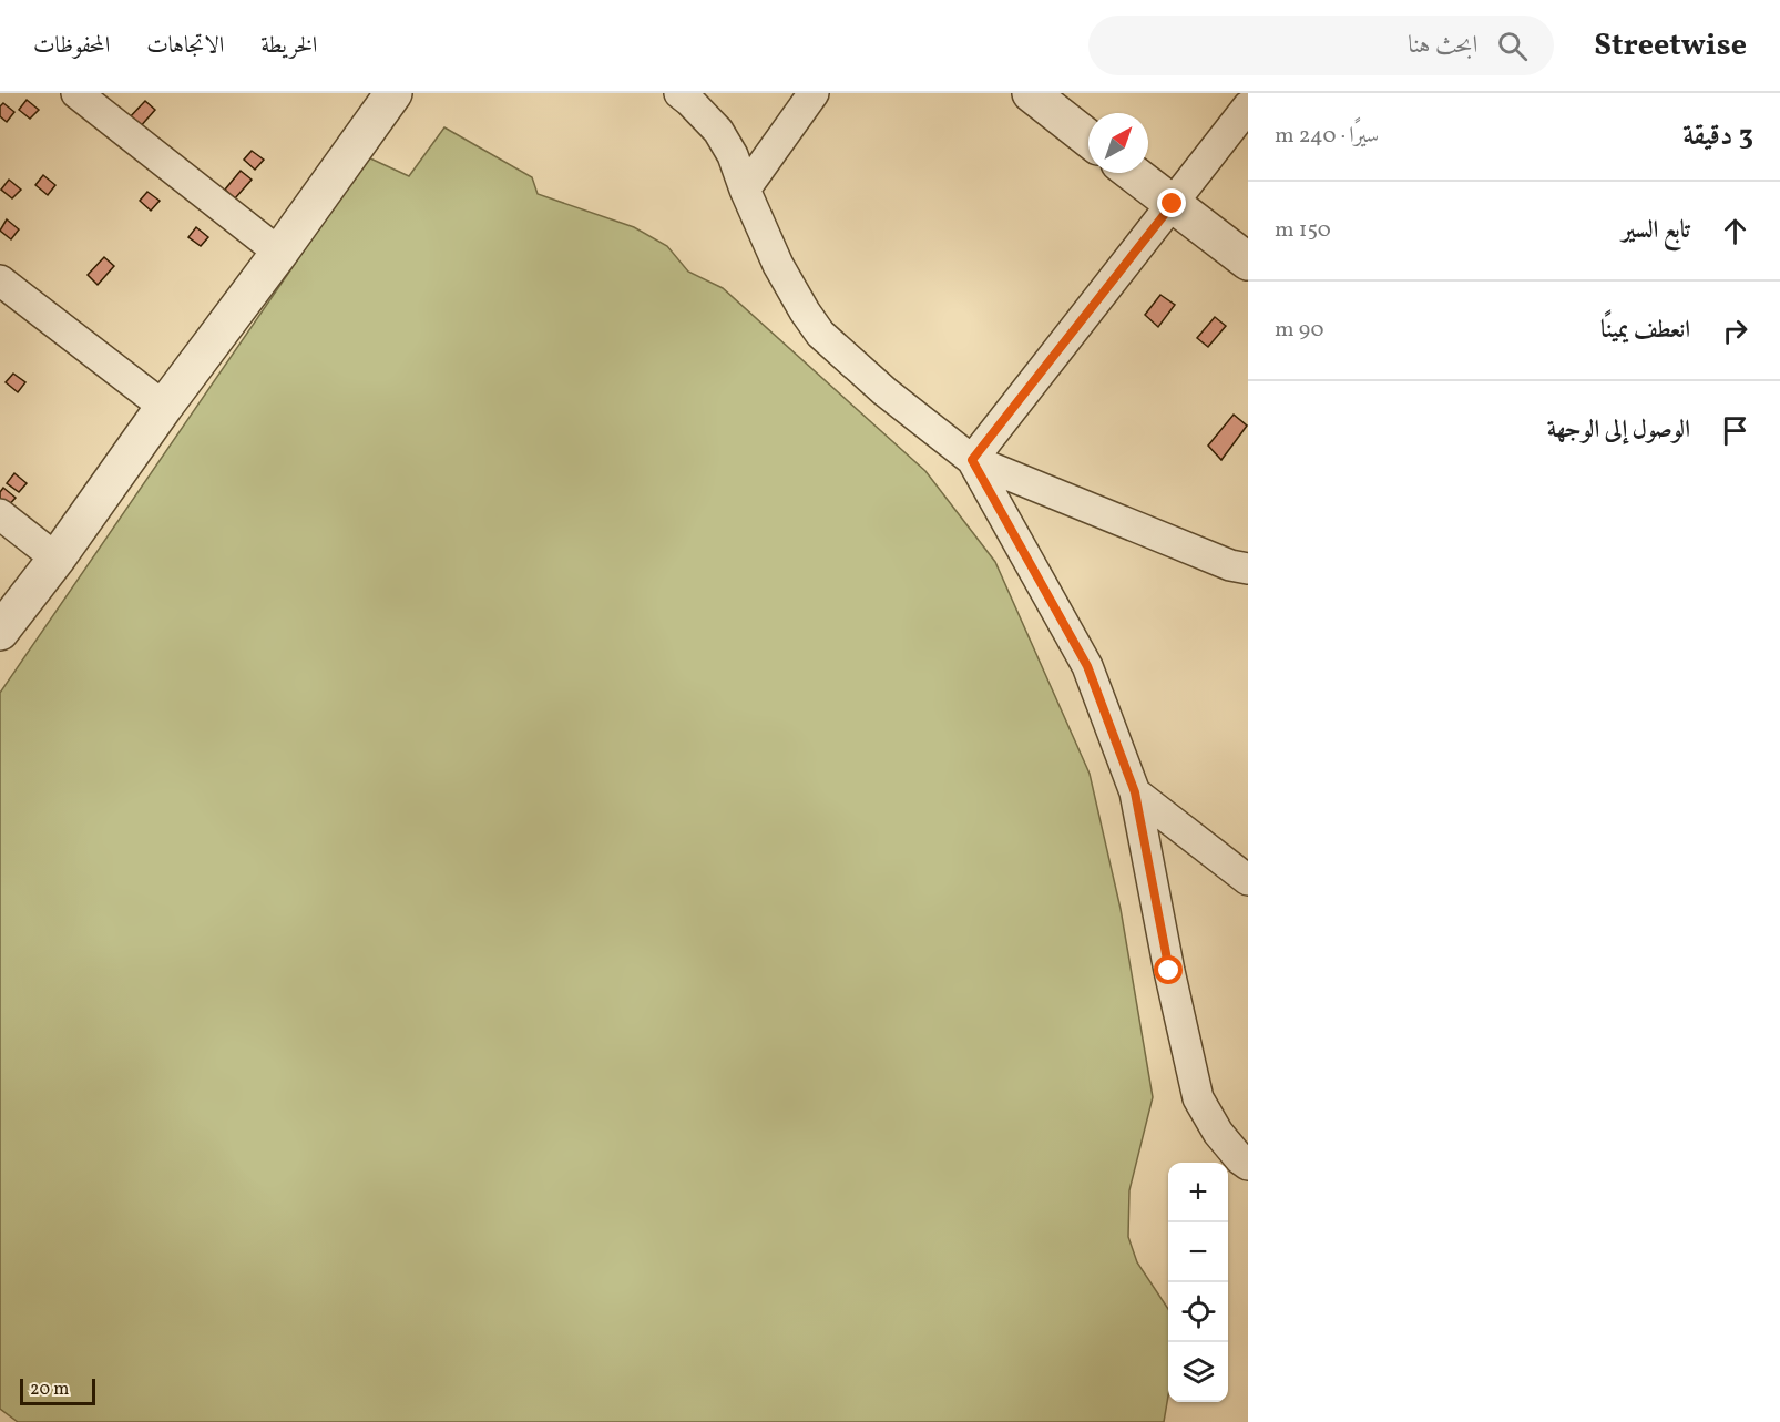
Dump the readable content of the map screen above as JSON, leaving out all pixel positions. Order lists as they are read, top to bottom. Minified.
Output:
{"scale_bar":"20 m","north":"top right","page":{"header":"Streetwise","search":"ابحث هنا","nav":["الخريطة","الاتجاهات","المحفوظات"],"heading":["3 دقيقة","سيرًا · 240 m"],"list":[["تابع السير","150 m"],["انعطف يمينًا","90 m"],"الوصول إلى الوجهة"],"map_buttons":["+","−"],"scale":"20 m"}}
